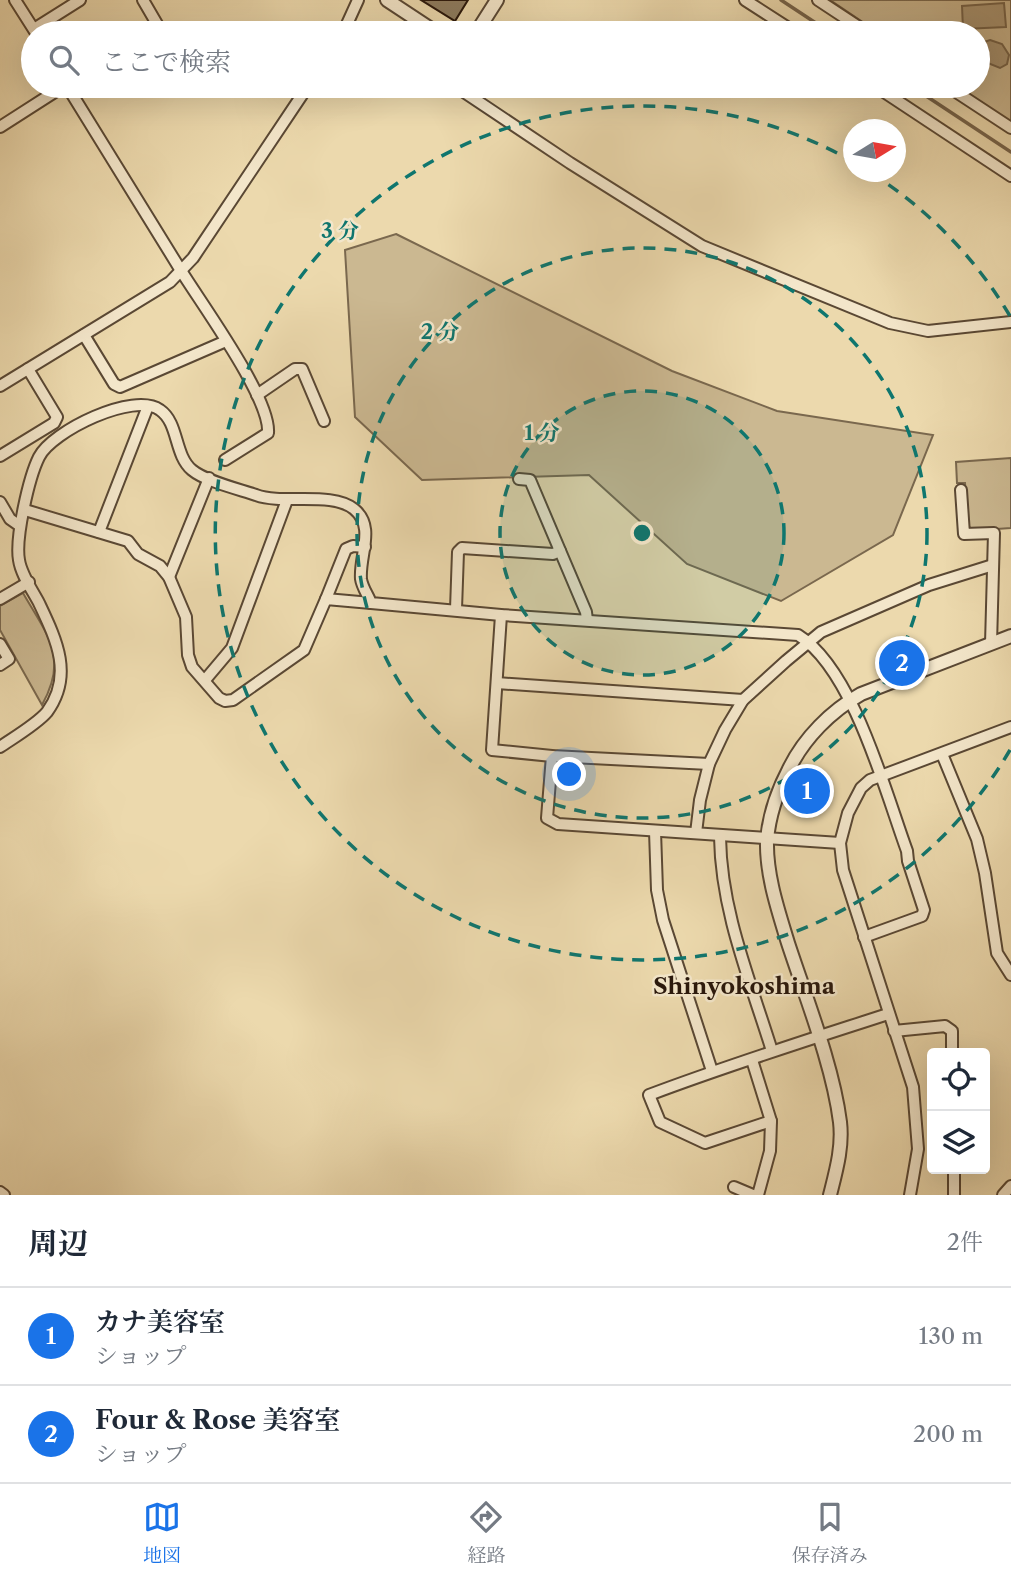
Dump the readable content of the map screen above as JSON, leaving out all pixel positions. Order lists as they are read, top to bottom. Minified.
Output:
{"districts":["Shinyokoshima"],"north":"right","page":{"search":"ここで検索","pins":["2","1"],"heading":["周辺","2件"],"list":[{"mark":"1","name":"カナ美容室","note":"ショップ","value":"130 m"},{"mark":"2","name":"Four & Rose 美容室","note":"ショップ","value":"200 m"}],"nav":["地図","経路","保存済み"]},"rings":["3 分","2 分","1 分"]}
